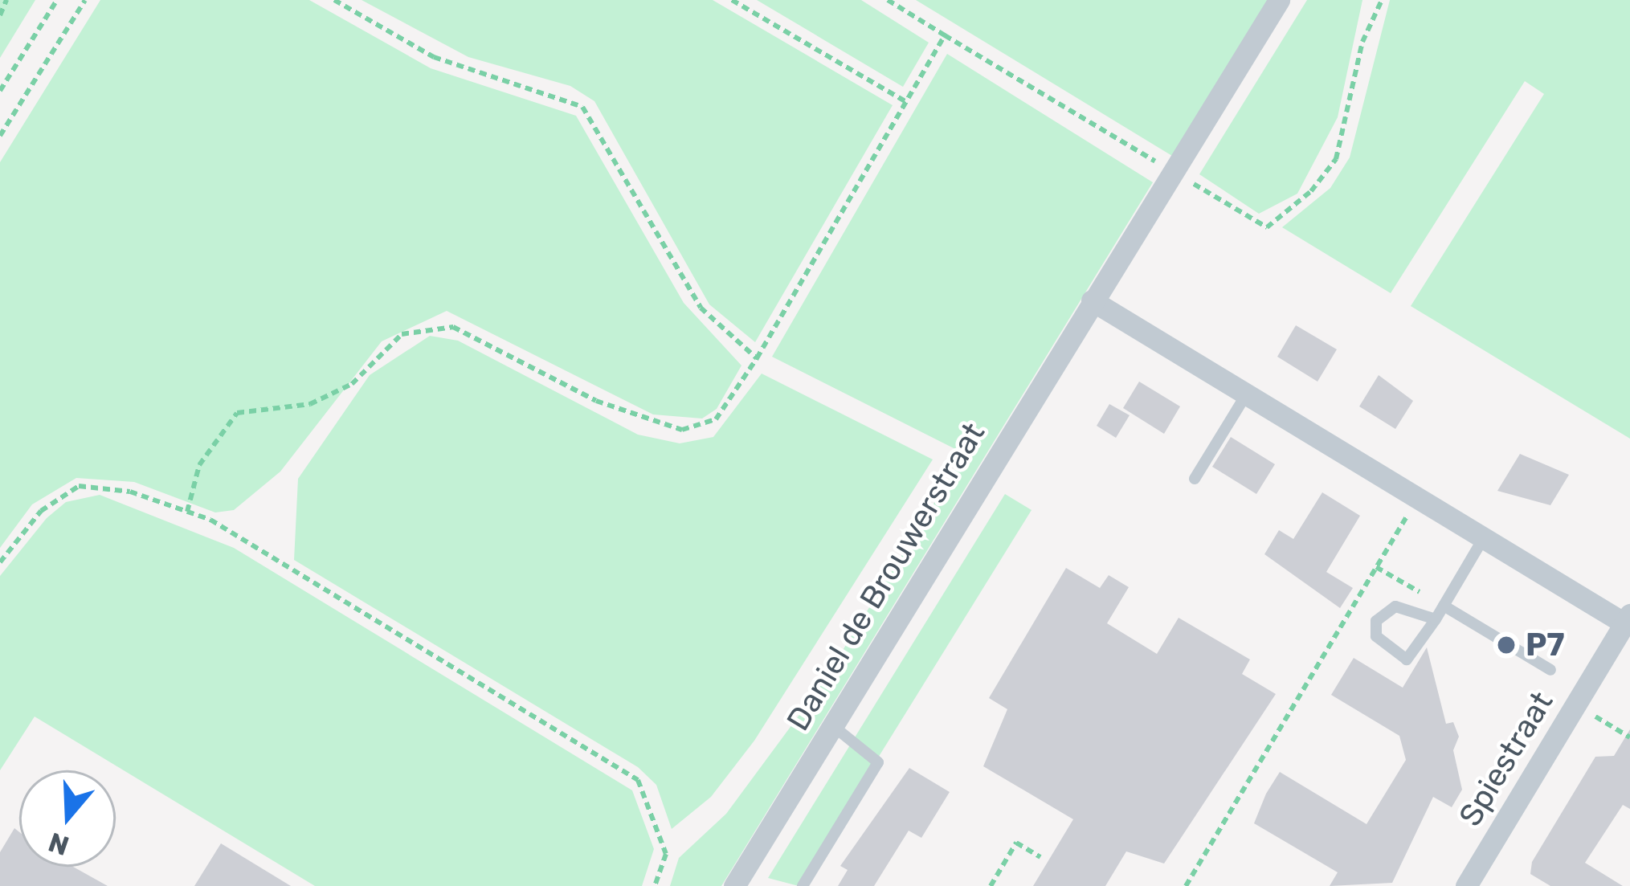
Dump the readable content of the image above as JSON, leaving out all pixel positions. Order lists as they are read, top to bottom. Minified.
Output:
{"streets":{"street":["Daniel de Brouwerstraat","Spiestraat"]},"places":["P7"],"north":"bottom"}
